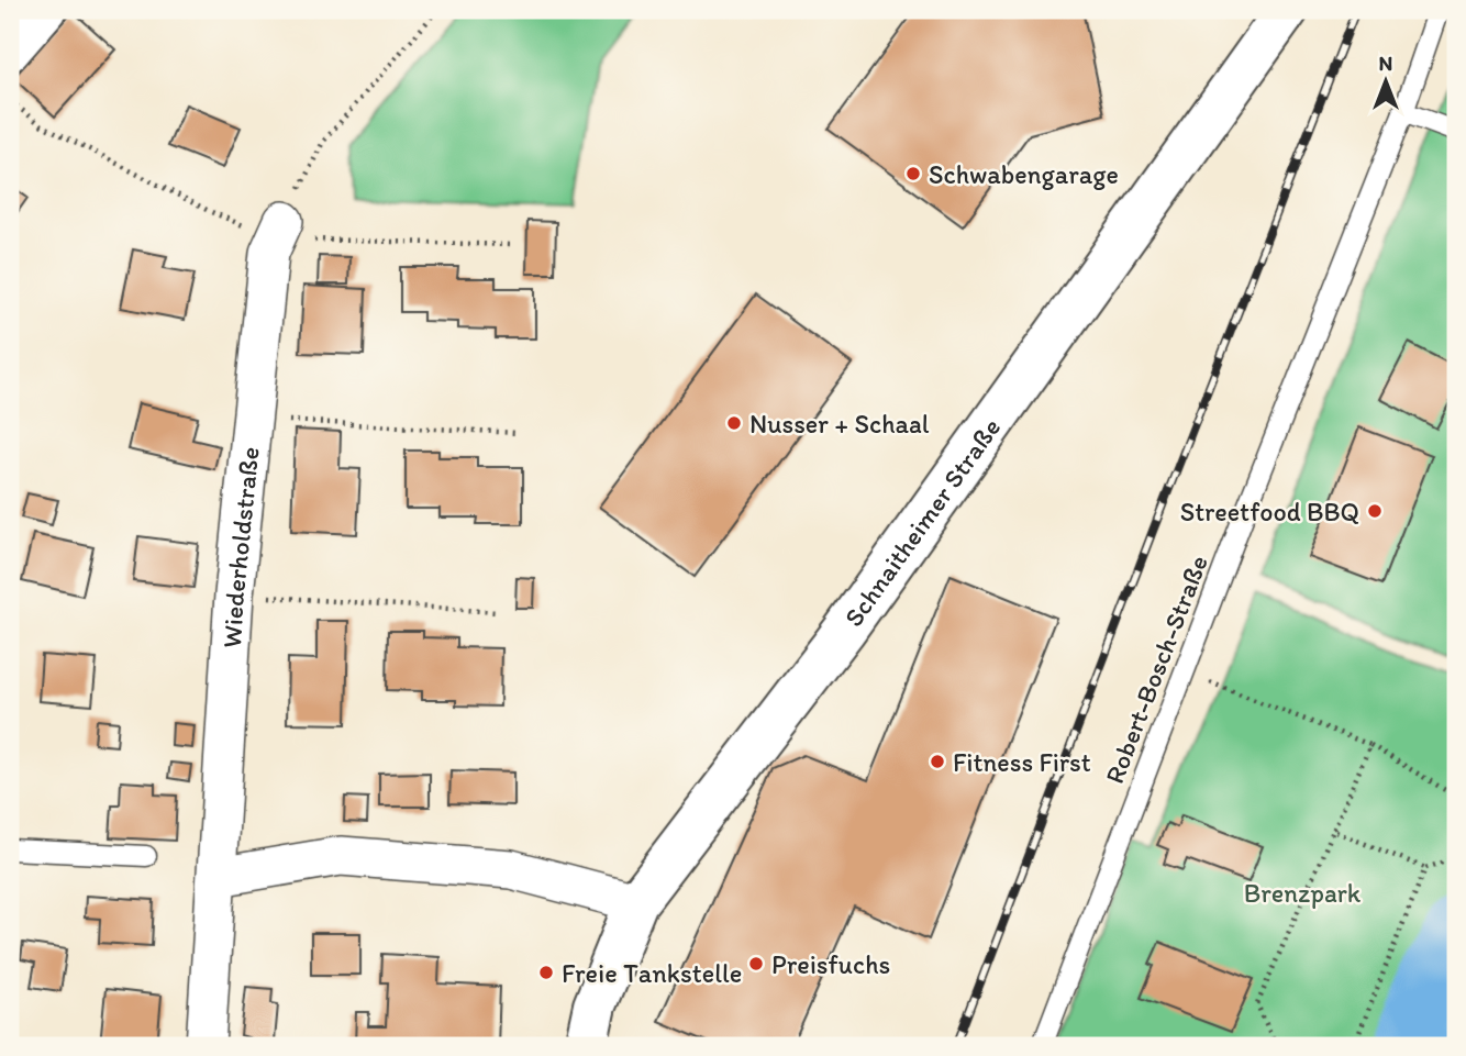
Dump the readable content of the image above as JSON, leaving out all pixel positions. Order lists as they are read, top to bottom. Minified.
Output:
{"streets":{"street":["Schnaitheimer Straße","Wiederholdstraße"],"lane":["Robert-Bosch-Straße"]},"parks":["Brenzpark"],"places":["Schwabengarage","Nusser + Schaal","Streetfood BBQ","Fitness First","Preisfuchs","Freie Tankstelle"],"north":"top"}
